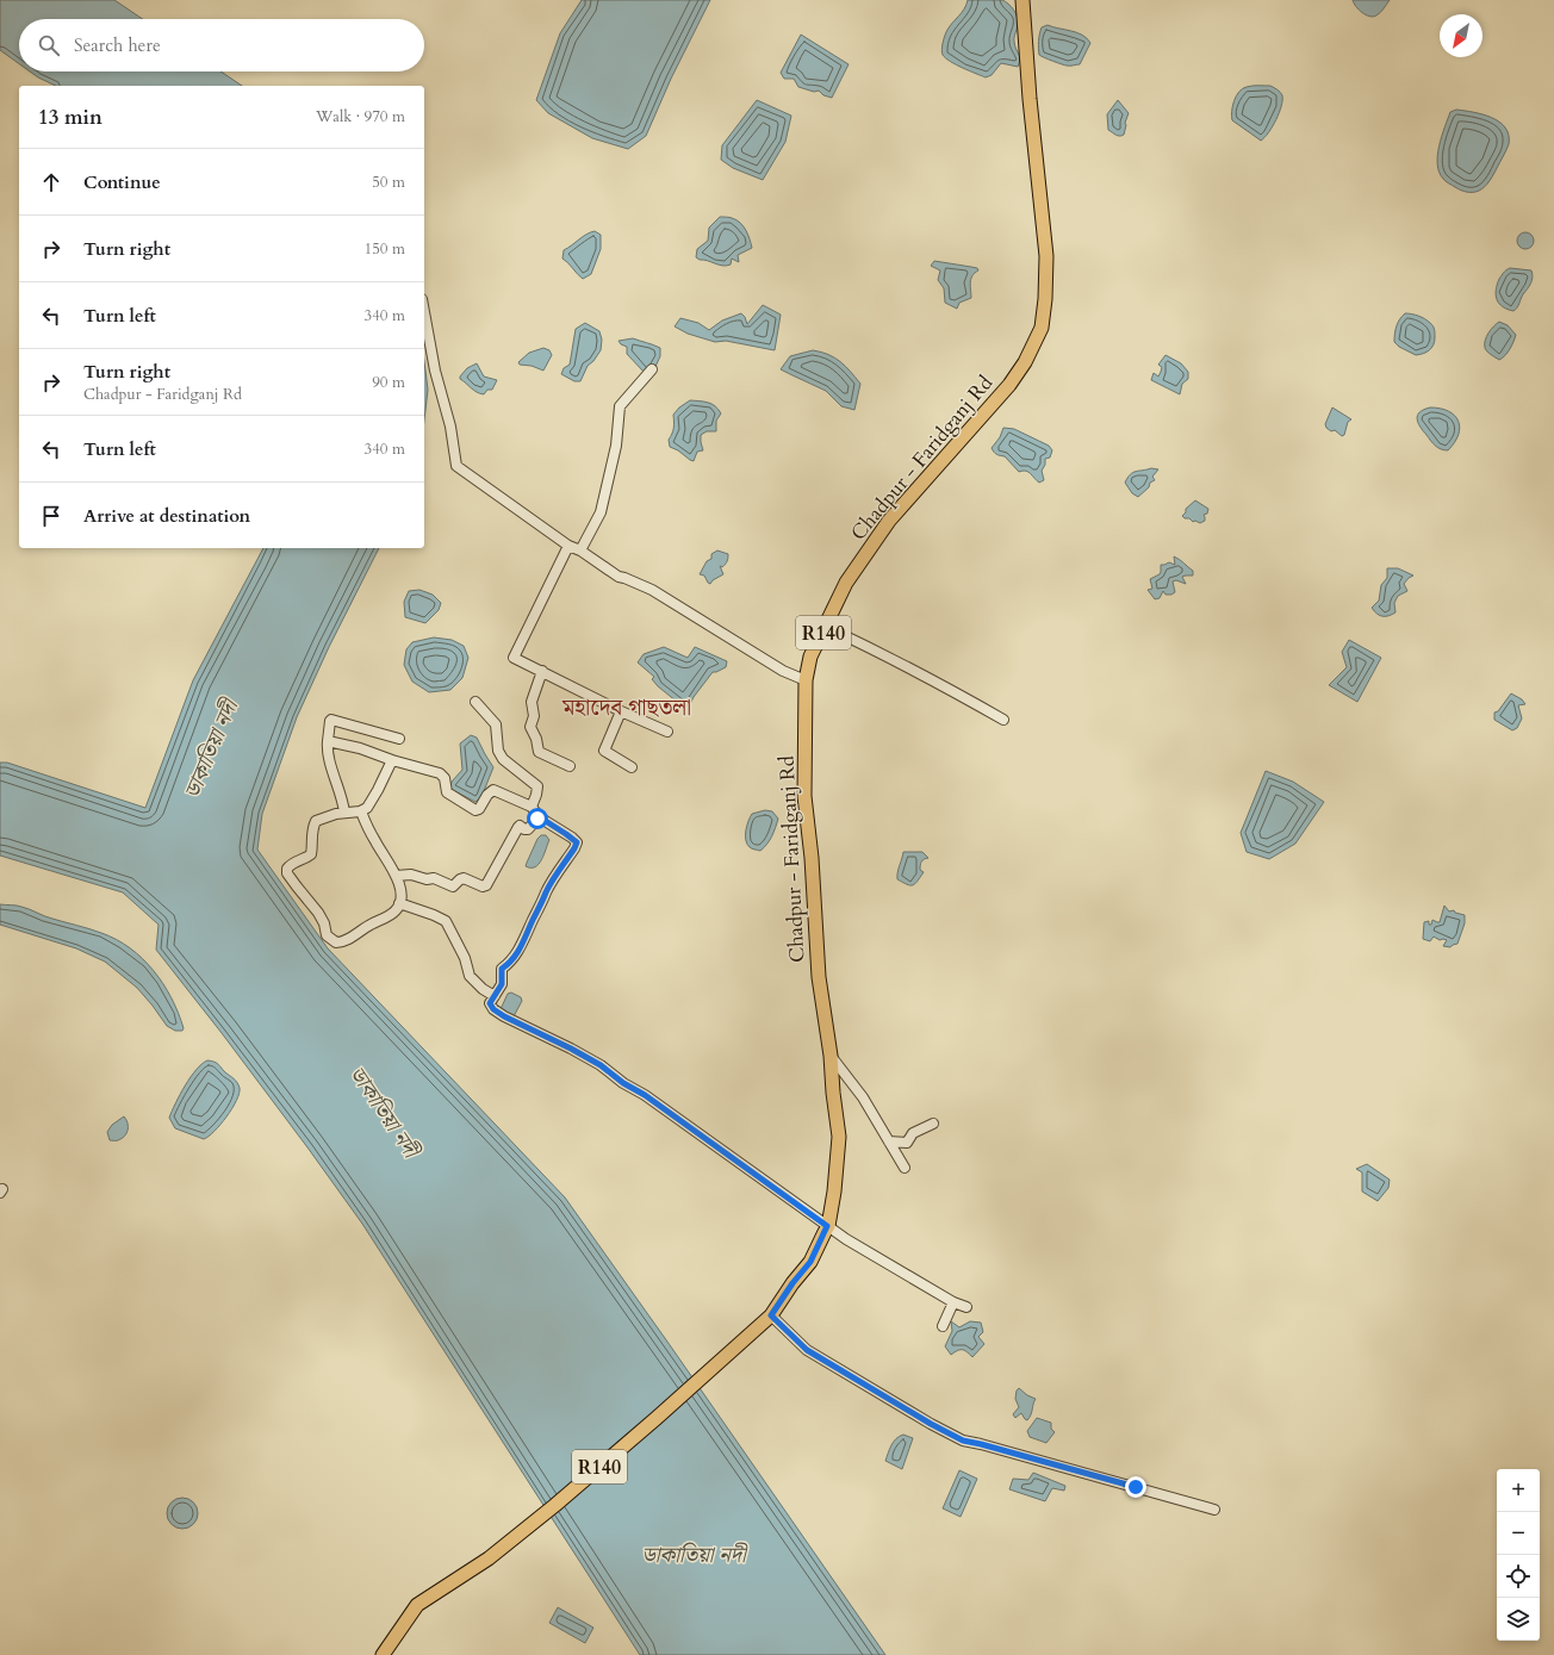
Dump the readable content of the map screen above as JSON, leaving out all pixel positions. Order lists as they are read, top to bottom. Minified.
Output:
{"streets":{"main road":["Chadpur - Faridganj Rd","R140"]},"districts":["মহাদেব গাছতলা"],"water":["ডাকাতিয়া নদী"],"north":"bottom left","page":{"search":"Search here","heading":["13 min","Walk · 970 m"],"list":[["Continue","50 m"],["Turn right","150 m"],["Turn left","340 m"],["Turn right","Chadpur - Faridganj Rd","90 m"],["Turn left","340 m"],"Arrive at destination"],"map_buttons":["+","−"]}}
